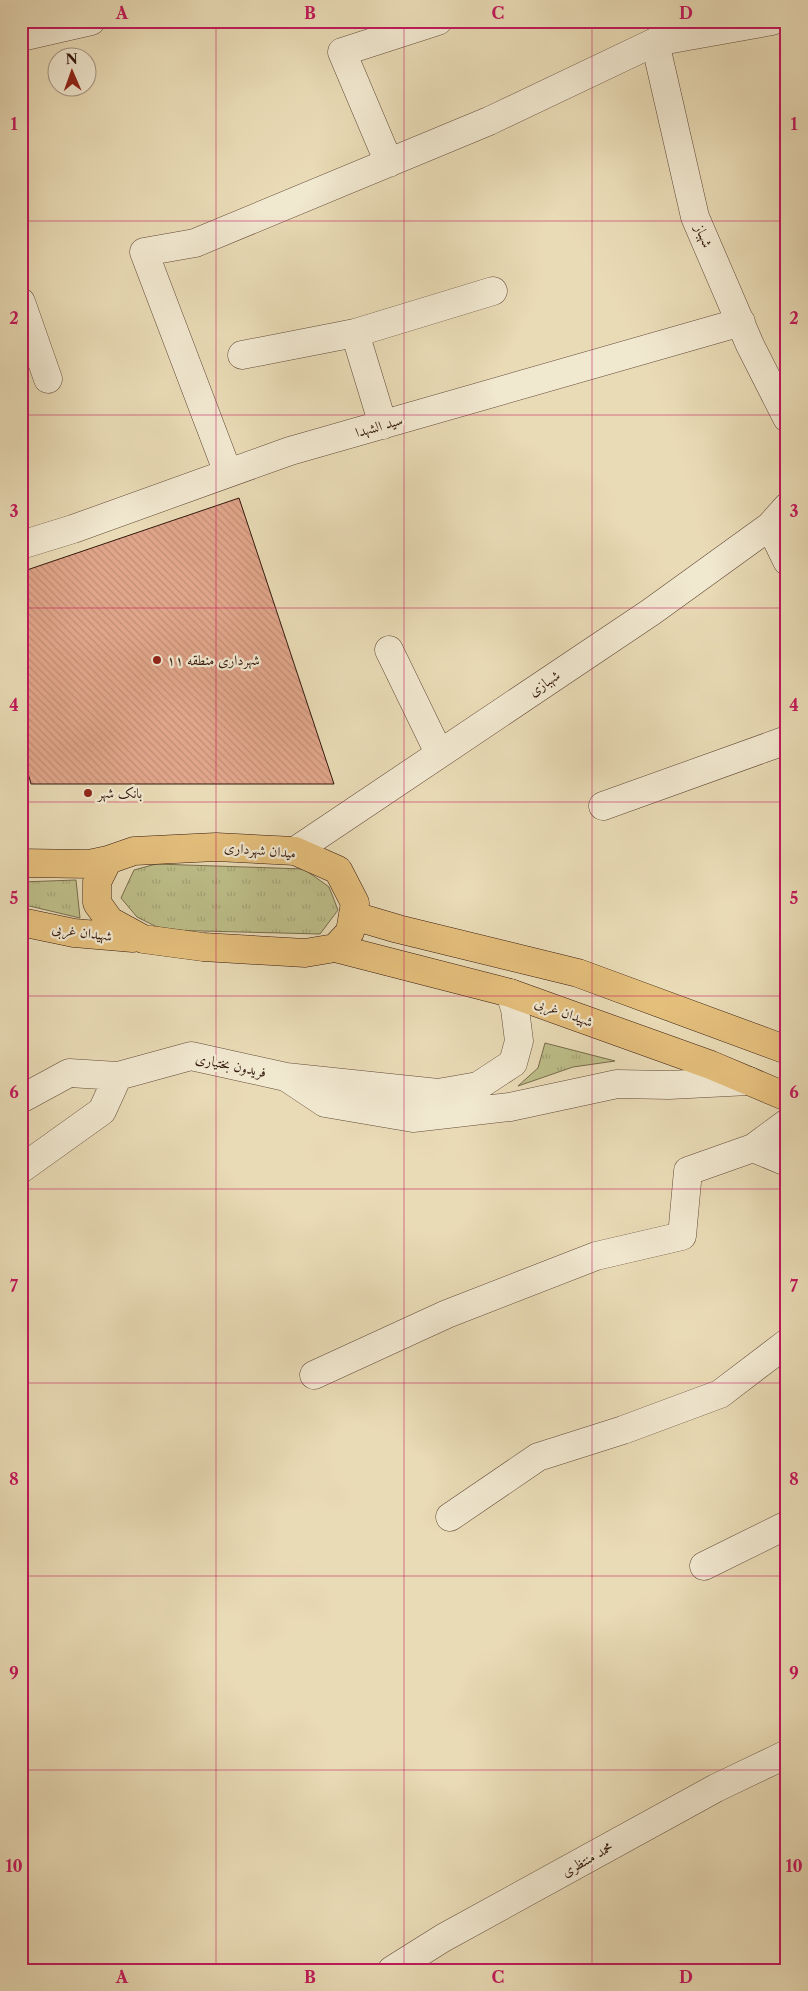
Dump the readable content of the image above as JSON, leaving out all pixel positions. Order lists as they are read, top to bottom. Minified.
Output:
{"streets":{"main road":["میدان شهرداری","شهیدان غربی"],"street":["شهباز","سید الشهدا","شهبازی","فریدون بختیاری","محمد منتظری"]},"crossings":[["شهباز","سید الشهدا"],["شهبازی","میدان شهرداری"]],"places":["شهرداری منطقه ۱۱","بانک شهر"],"north":"top","grid":{"columns":["A","B","C","D"],"rows":["1","2","3","4","5","6","7","8","9","10"]}}
